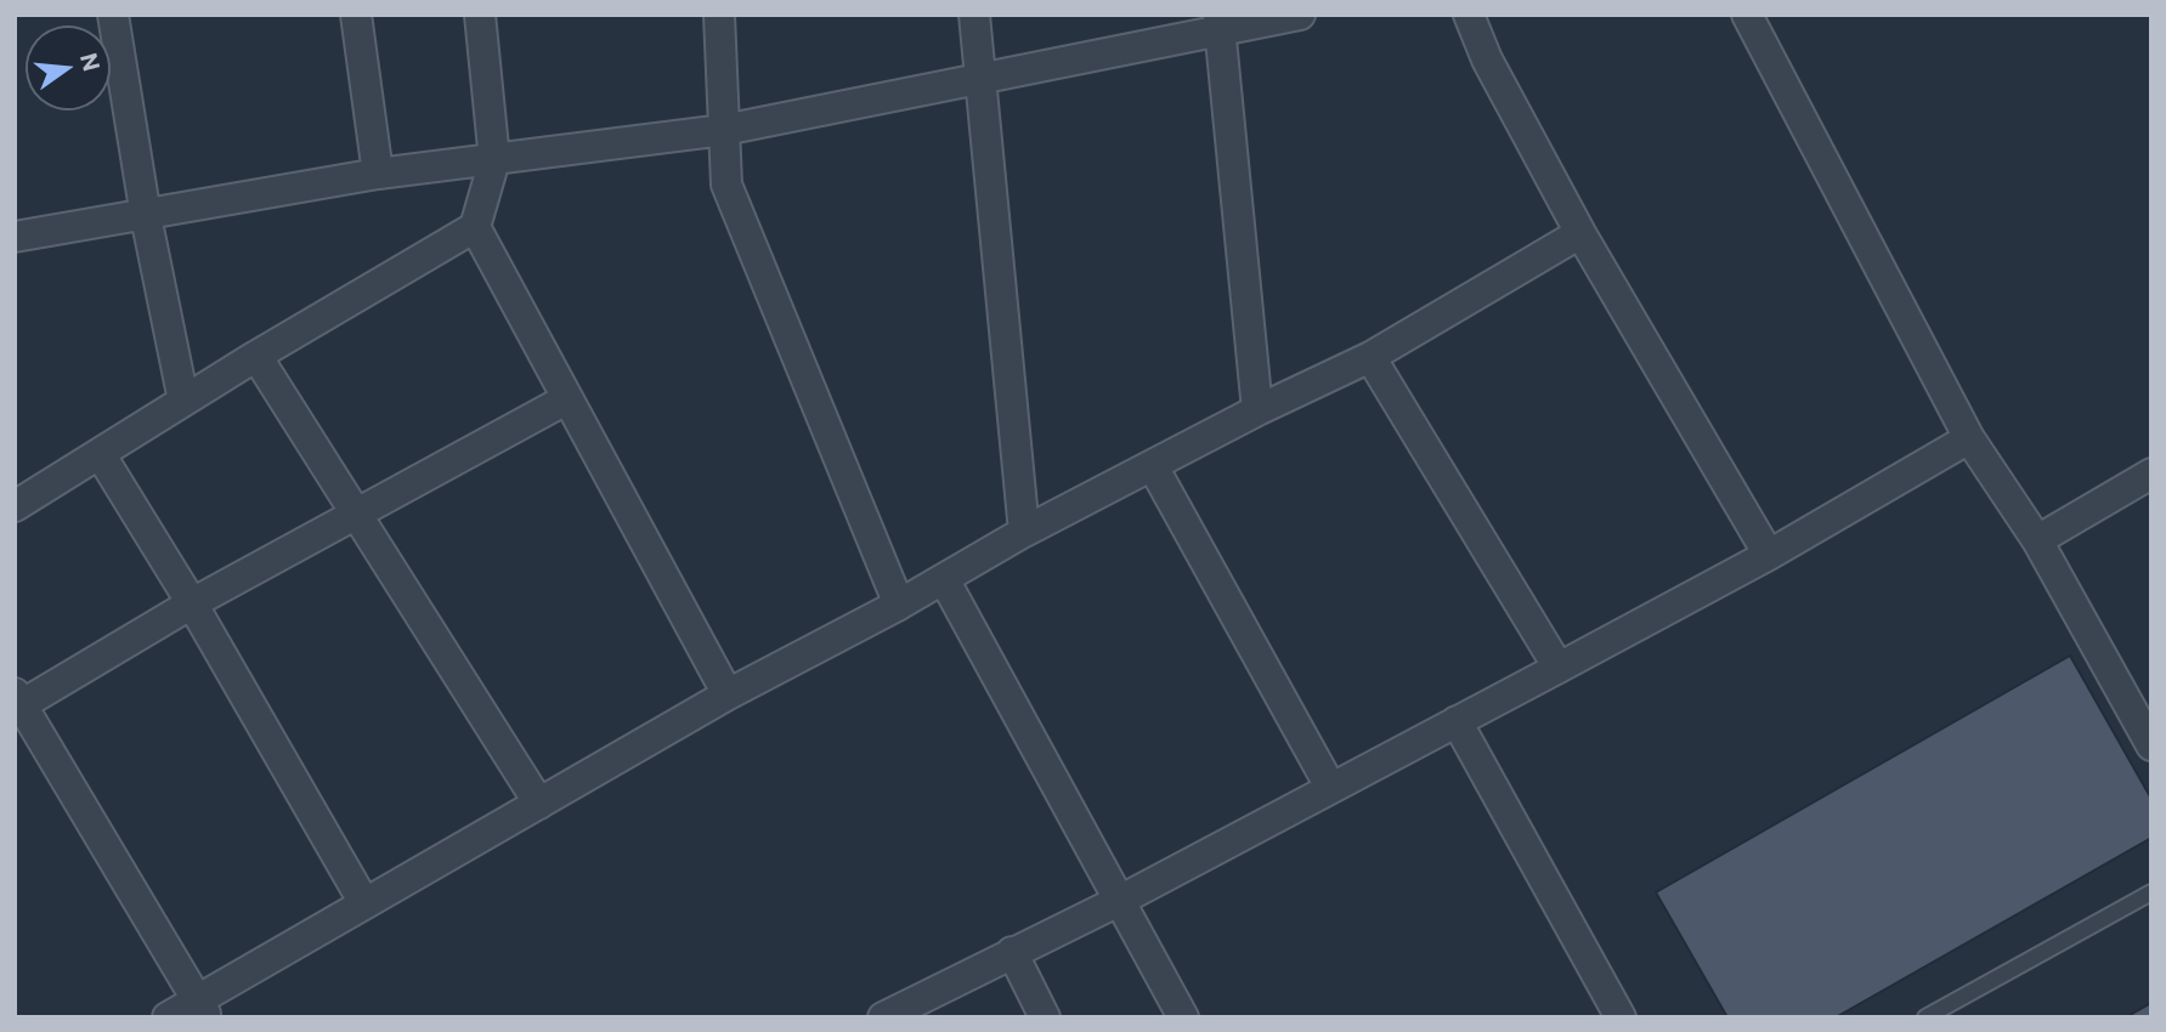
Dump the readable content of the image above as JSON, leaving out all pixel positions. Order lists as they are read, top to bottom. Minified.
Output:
{"north":"right"}
